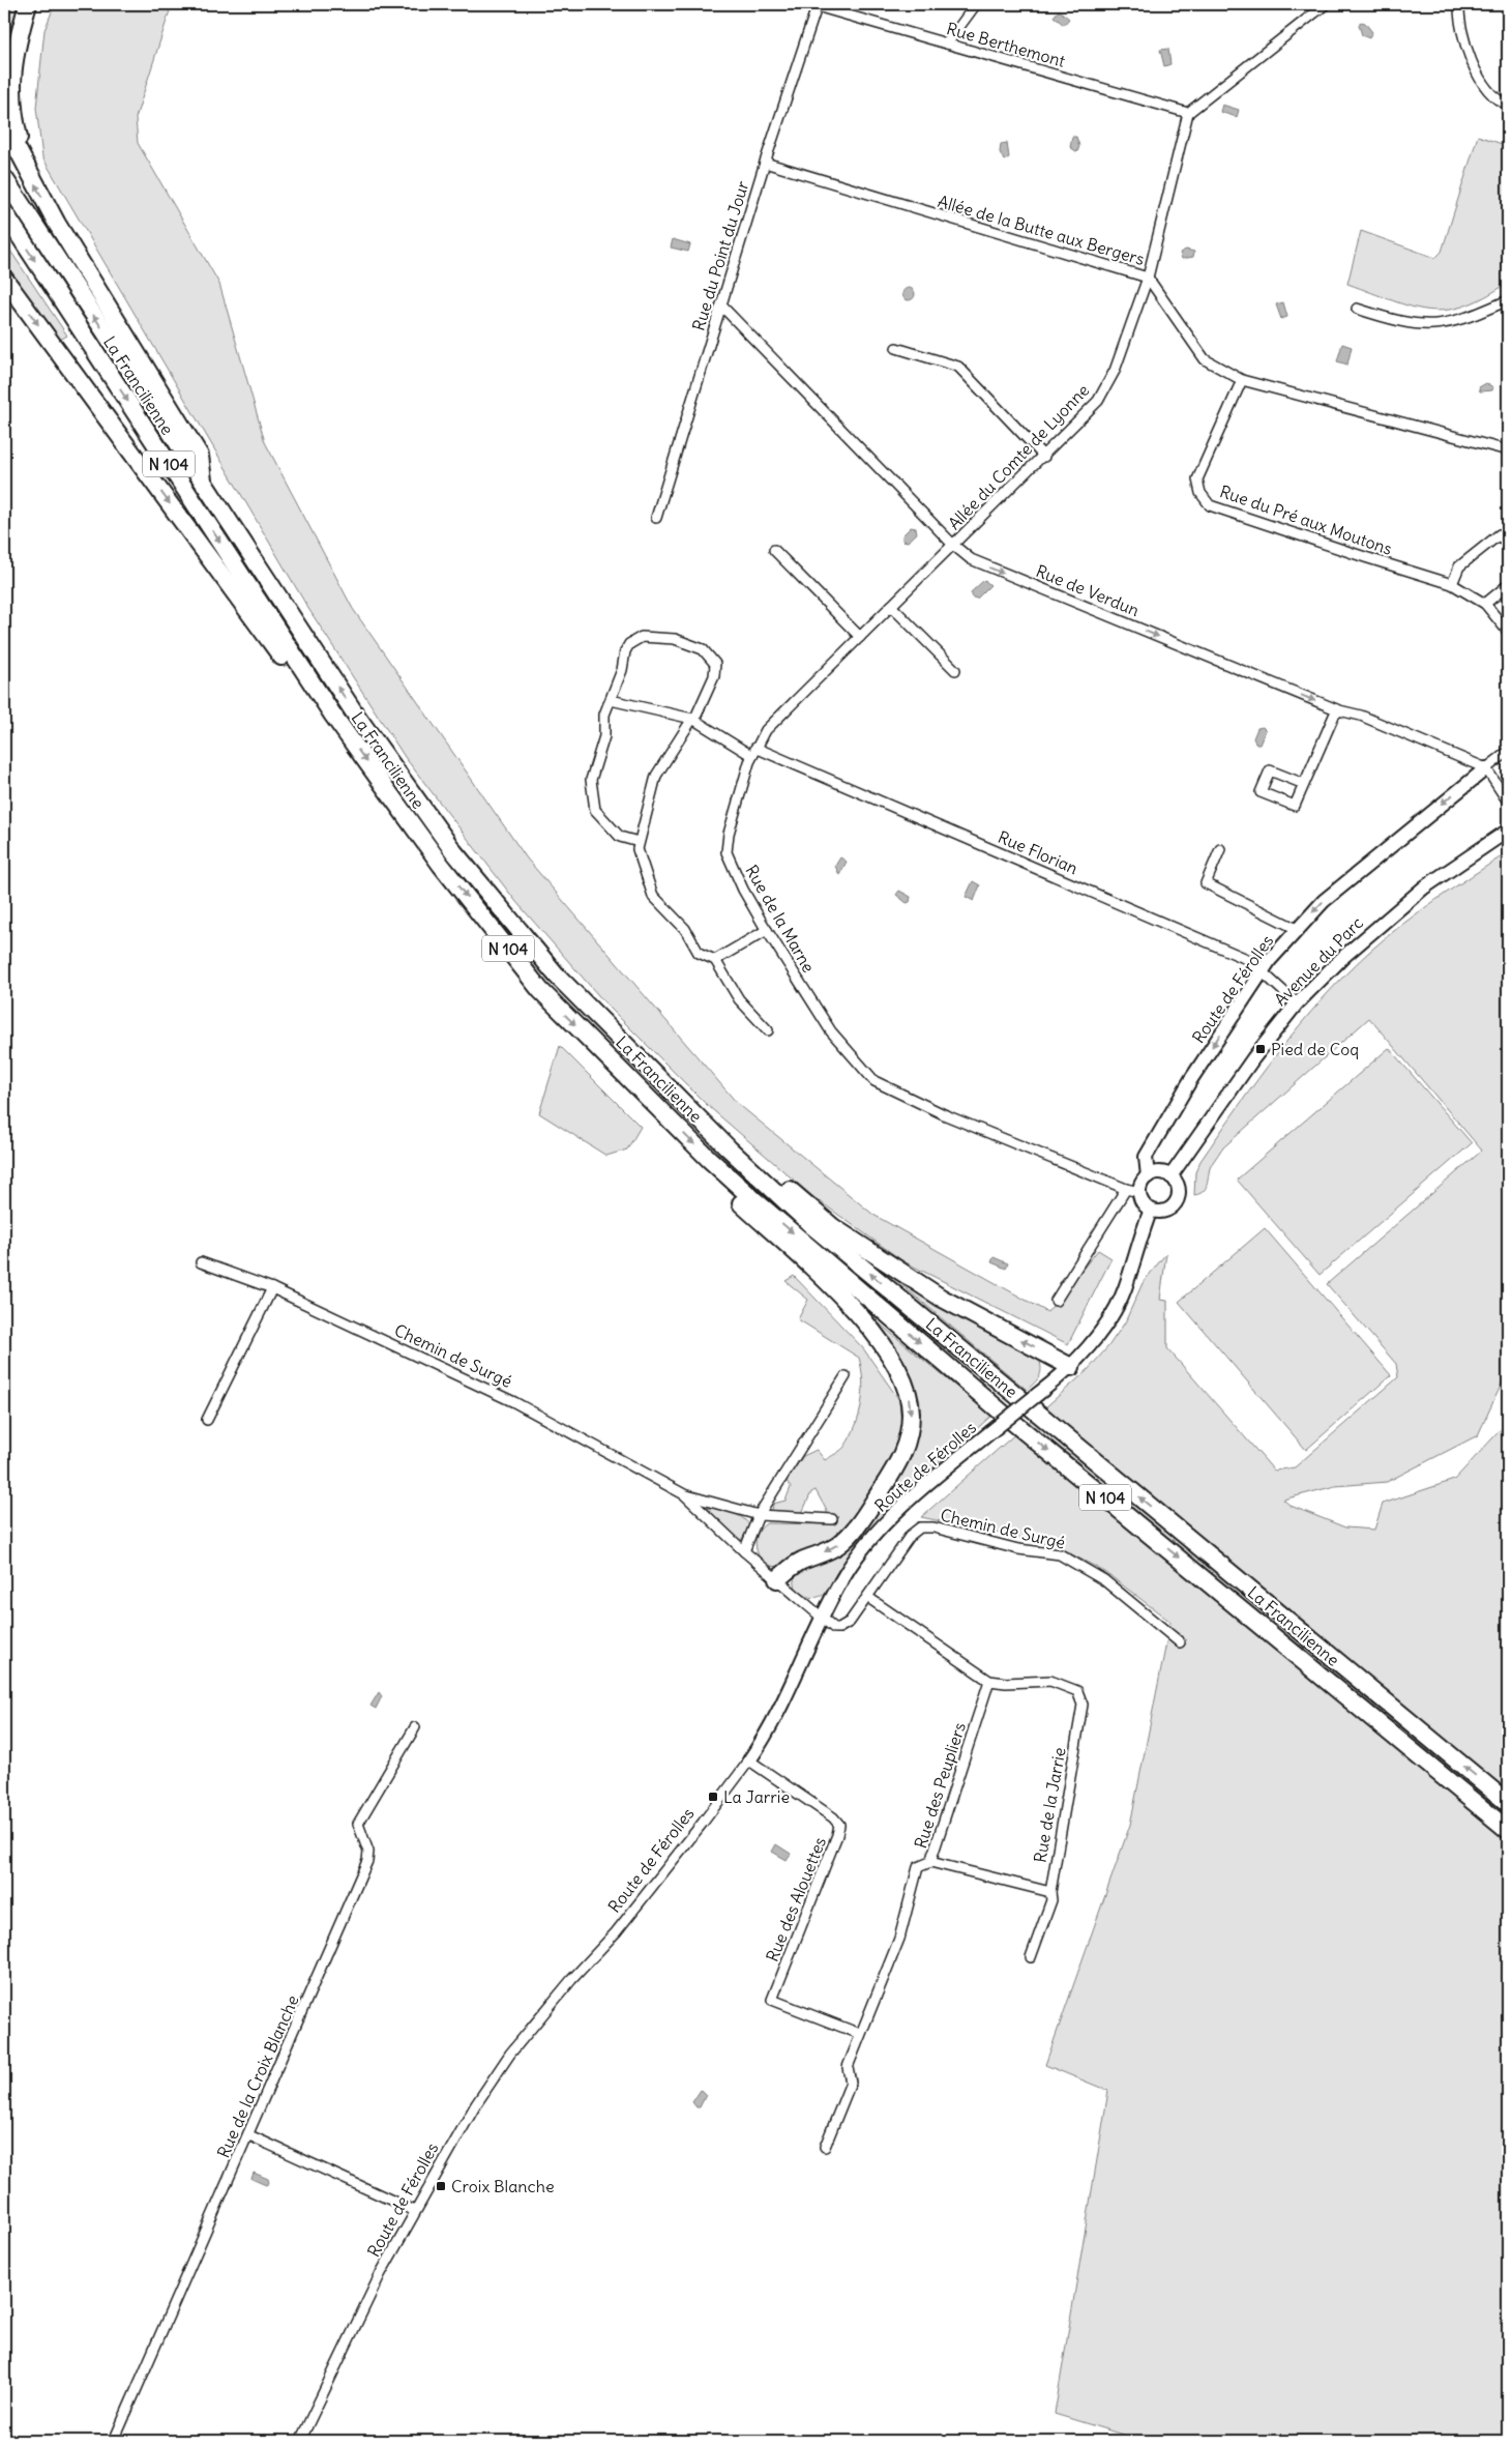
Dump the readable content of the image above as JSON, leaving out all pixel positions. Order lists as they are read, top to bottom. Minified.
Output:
{"streets":{"highway":["La Francilienne","N 104"],"street":["Rue Berthemont","Allée de la Butte aux Bergers","Rue du Point du Jour","Allée du Comte de Lyonne","Rue du Pré aux Moutons","Rue de Verdun","Rue Florian","Rue de la Marne","Avenue du Parc","Route de Férolles","Chemin de Surgé","Rue des Peupliers","Rue de la Jarrie","Rue des Alouettes","Rue de la Croix Blanche"]},"crossings":[["Rue Berthemont","Rue du Point du Jour"],["Rue Berthemont","Allée du Comte de Lyonne"],["Allée de la Butte aux Bergers","Rue du Point du Jour"],["Allée de la Butte aux Bergers","Allée du Comte de Lyonne"],["Allée de la Butte aux Bergers","Rue du Pré aux Moutons"],["Rue du Point du Jour","Rue de Verdun"],["Allée du Comte de Lyonne","Rue de Verdun"],["Allée du Comte de Lyonne","Rue de la Marne"],["Rue de Verdun","Rue de la Marne"],["Rue de Verdun","Route de Férolles"],["Rue Florian","Rue de la Marne"],["Rue Florian","Avenue du Parc"],["Rue Florian","Route de Férolles"],["Rue de la Marne","Avenue du Parc"],["Rue de la Marne","Route de Férolles"],["Avenue du Parc","Route de Férolles"],["Route de Férolles","Chemin de Surgé"],["Route de Férolles","Rue des Alouettes"],["Rue des Peupliers","Rue de la Jarrie"],["Rue des Peupliers","Rue des Alouettes"]],"one_way":["Rue de Verdun"],"places":{"transit":["Pied de Coq","La Jarrie","Croix Blanche"]}}
